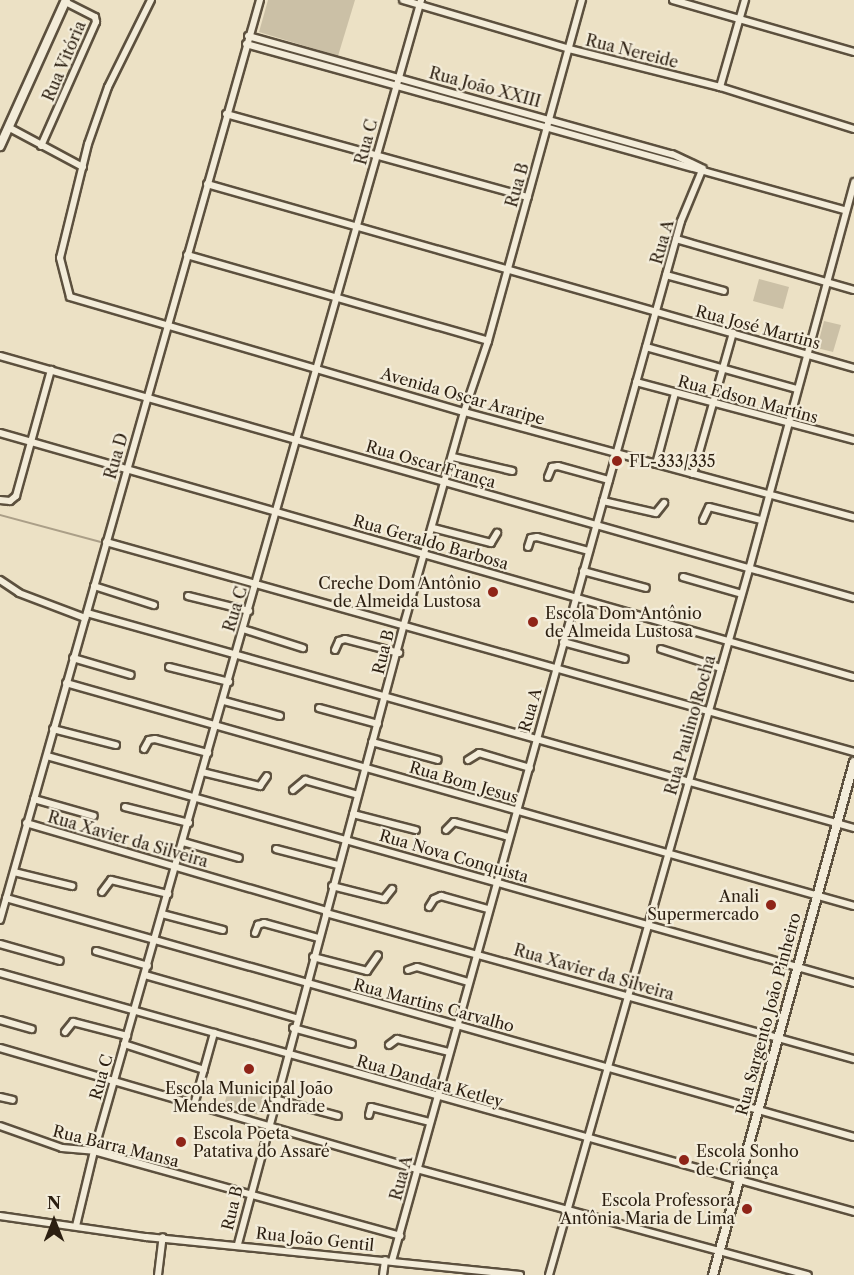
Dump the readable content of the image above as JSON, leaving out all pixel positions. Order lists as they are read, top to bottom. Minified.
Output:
{"streets":{"street":["Rua Nereide","Rua Vitória","Rua João XXIII","Rua C","Rua B","Rua A","Rua José Martins","Avenida Oscar Araripe","Rua Edson Martins","Rua D","Rua Oscar França","Rua Geraldo Barbosa","Rua Paulino Rocha","Rua Bom Jesus","Rua Xavier da Silveira","Rua Nova Conquista","Rua Martins Carvalho","Rua Sargento João Pinheiro","Rua Dandara Ketley","Rua Barra Mansa","Rua João Gentil"]},"crossings":[["Rua Nereide","Rua C"],["Rua Nereide","Rua B"],["Rua João XXIII","Rua C"],["Rua João XXIII","Rua B"],["Rua João XXIII","Rua A"],["Rua João XXIII","Rua D"],["Rua João XXIII","Rua Paulino Rocha"],["Rua C","Rua José Martins"],["Rua C","Avenida Oscar Araripe"],["Rua C","Rua Oscar França"],["Rua C","Rua Geraldo Barbosa"],["Rua C","Rua Bom Jesus"],["Rua C","Rua Xavier da Silveira"],["Rua C","Rua Nova Conquista"],["Rua C","Rua Martins Carvalho"],["Rua C","Rua Dandara Ketley"],["Rua C","Rua Barra Mansa"],["Rua C","Rua João Gentil"],["Rua B","Rua José Martins"],["Rua B","Avenida Oscar Araripe"],["Rua B","Rua Oscar França"],["Rua B","Rua Geraldo Barbosa"],["Rua B","Rua Bom Jesus"],["Rua B","Rua Xavier da Silveira"],["Rua B","Rua Nova Conquista"],["Rua B","Rua Martins Carvalho"],["Rua B","Rua Dandara Ketley"],["Rua B","Rua Barra Mansa"],["Rua B","Rua João Gentil"],["Rua A","Rua José Martins"],["Rua A","Avenida Oscar Araripe"],["Rua A","Rua Edson Martins"],["Rua A","Rua Oscar França"],["Rua A","Rua Geraldo Barbosa"],["Rua A","Rua Bom Jesus"],["Rua A","Rua Xavier da Silveira"],["Rua A","Rua Nova Conquista"],["Rua A","Rua Martins Carvalho"],["Rua A","Rua Dandara Ketley"],["Rua A","Rua Barra Mansa"],["Rua A","Rua João Gentil"],["Rua José Martins","Rua D"],["Rua José Martins","Rua Paulino Rocha"],["Avenida Oscar Araripe","Rua D"],["Avenida Oscar Araripe","Rua Paulino Rocha"],["Rua Edson Martins","Rua Paulino Rocha"],["Rua D","Rua Oscar França"],["Rua D","Rua Geraldo Barbosa"],["Rua D","Rua Bom Jesus"],["Rua D","Rua Xavier da Silveira"],["Rua D","Rua Nova Conquista"],["Rua D","Rua Martins Carvalho"],["Rua Oscar França","Rua Paulino Rocha"],["Rua Geraldo Barbosa","Rua Paulino Rocha"],["Rua Paulino Rocha","Rua Bom Jesus"],["Rua Paulino Rocha","Rua Xavier da Silveira"],["Rua Paulino Rocha","Rua Nova Conquista"],["Rua Paulino Rocha","Rua Martins Carvalho"],["Rua Paulino Rocha","Rua Dandara Ketley"],["Rua Bom Jesus","Rua Sargento João Pinheiro"],["Rua Xavier da Silveira","Rua Sargento João Pinheiro"],["Rua Nova Conquista","Rua Sargento João Pinheiro"],["Rua Martins Carvalho","Rua Sargento João Pinheiro"],["Rua Sargento João Pinheiro","Rua Dandara Ketley"]],"places":["FL-333/335","Creche Dom Antônio de Almeida Lustosa","Escola Dom Antônio de Almeida Lustosa","Anali Supermercado","Escola Municipal João Mendes de Andrade","Escola Poeta Patativa do Assaré","Escola Sonho de Criança","Escola Professora Antônia Maria de Lima"],"north":"top"}
